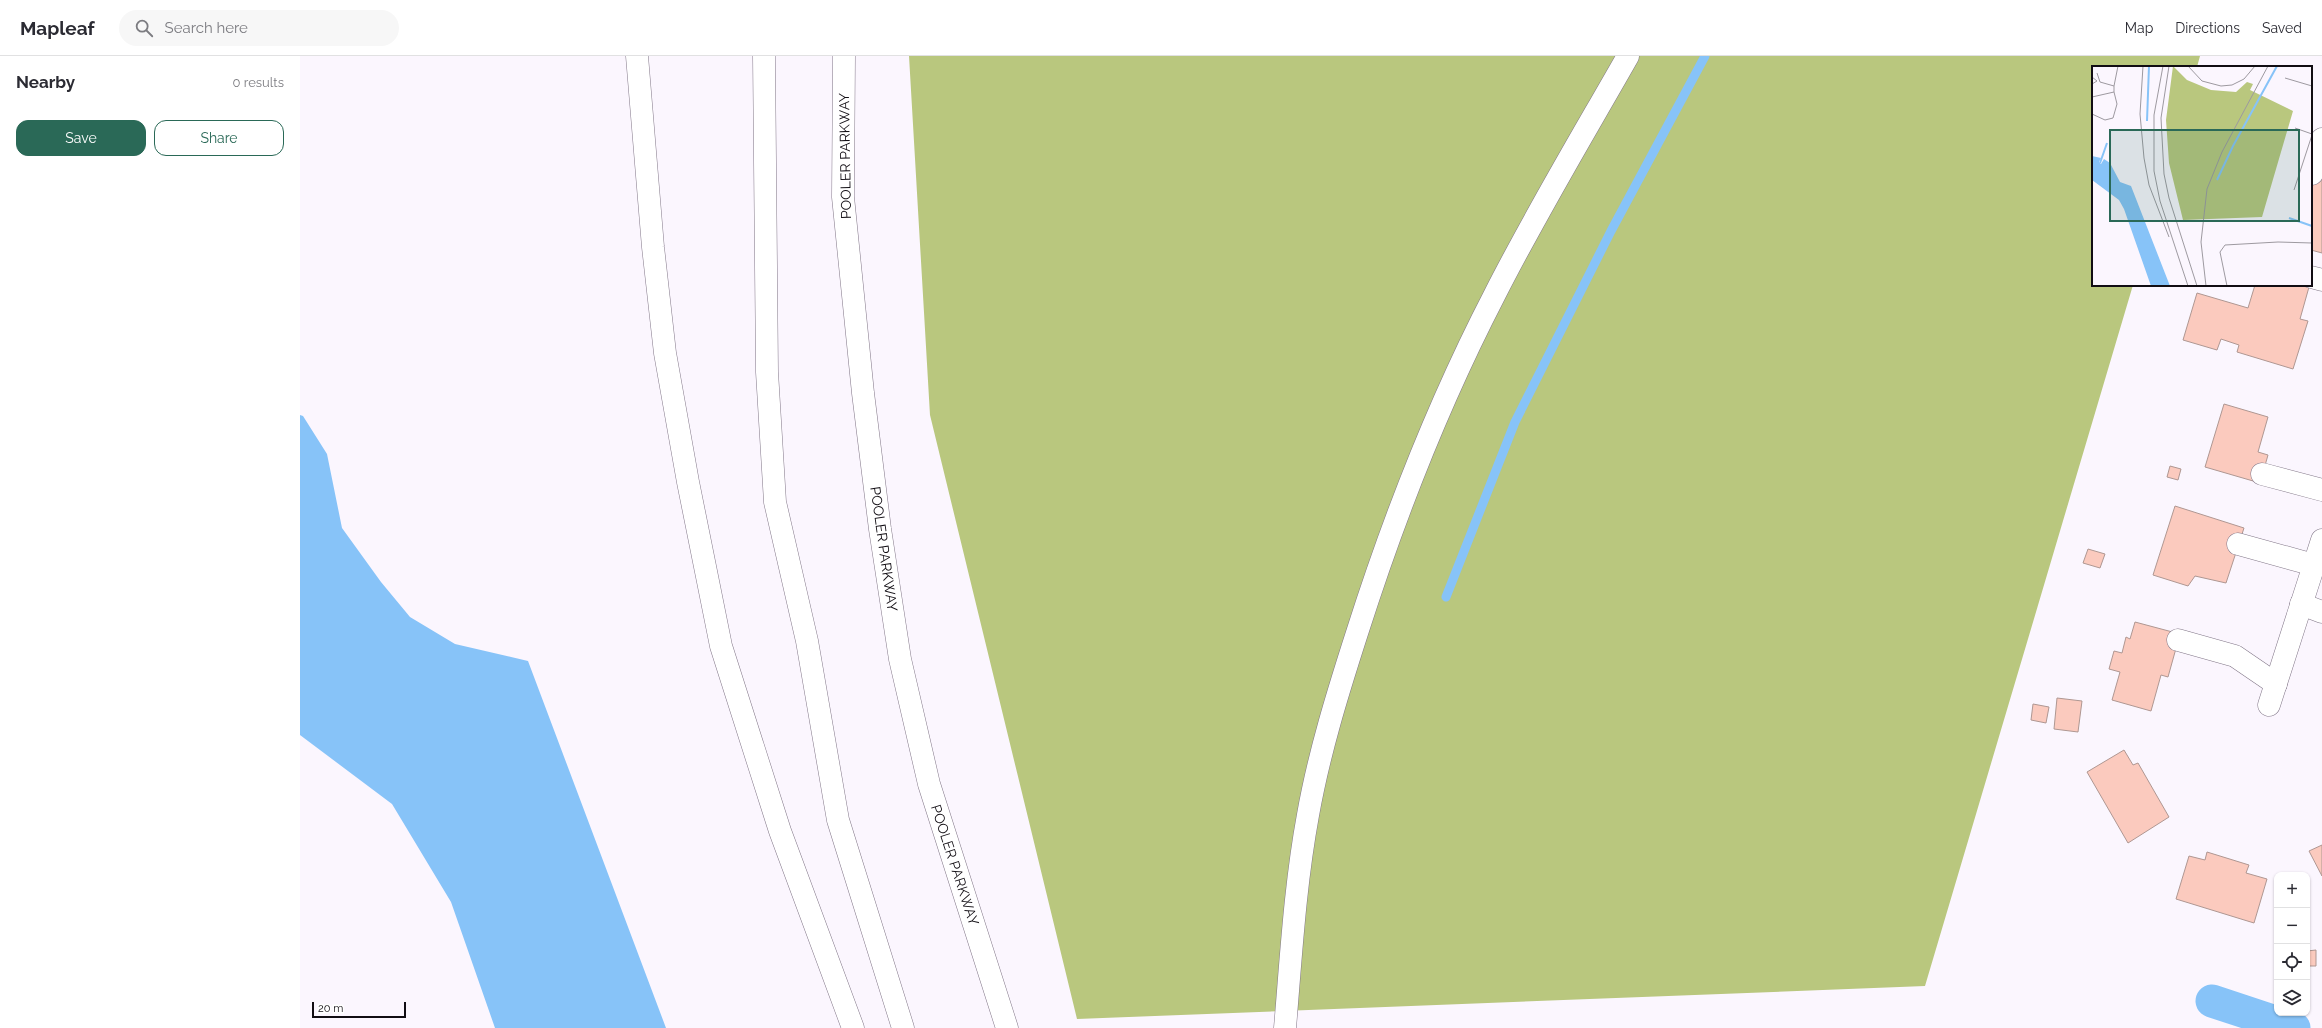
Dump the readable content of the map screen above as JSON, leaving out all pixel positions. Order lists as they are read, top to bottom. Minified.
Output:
{"streets":{"main road":["POOLER PARKWAY"]},"scale_bar":"20 m","page":{"header":"Mapleaf","search":"Search here","nav":["Map","Directions","Saved"],"heading":["Nearby","0 results"],"buttons":["Save","Share"],"map_buttons":["+","−"],"scale":"20 m"}}
